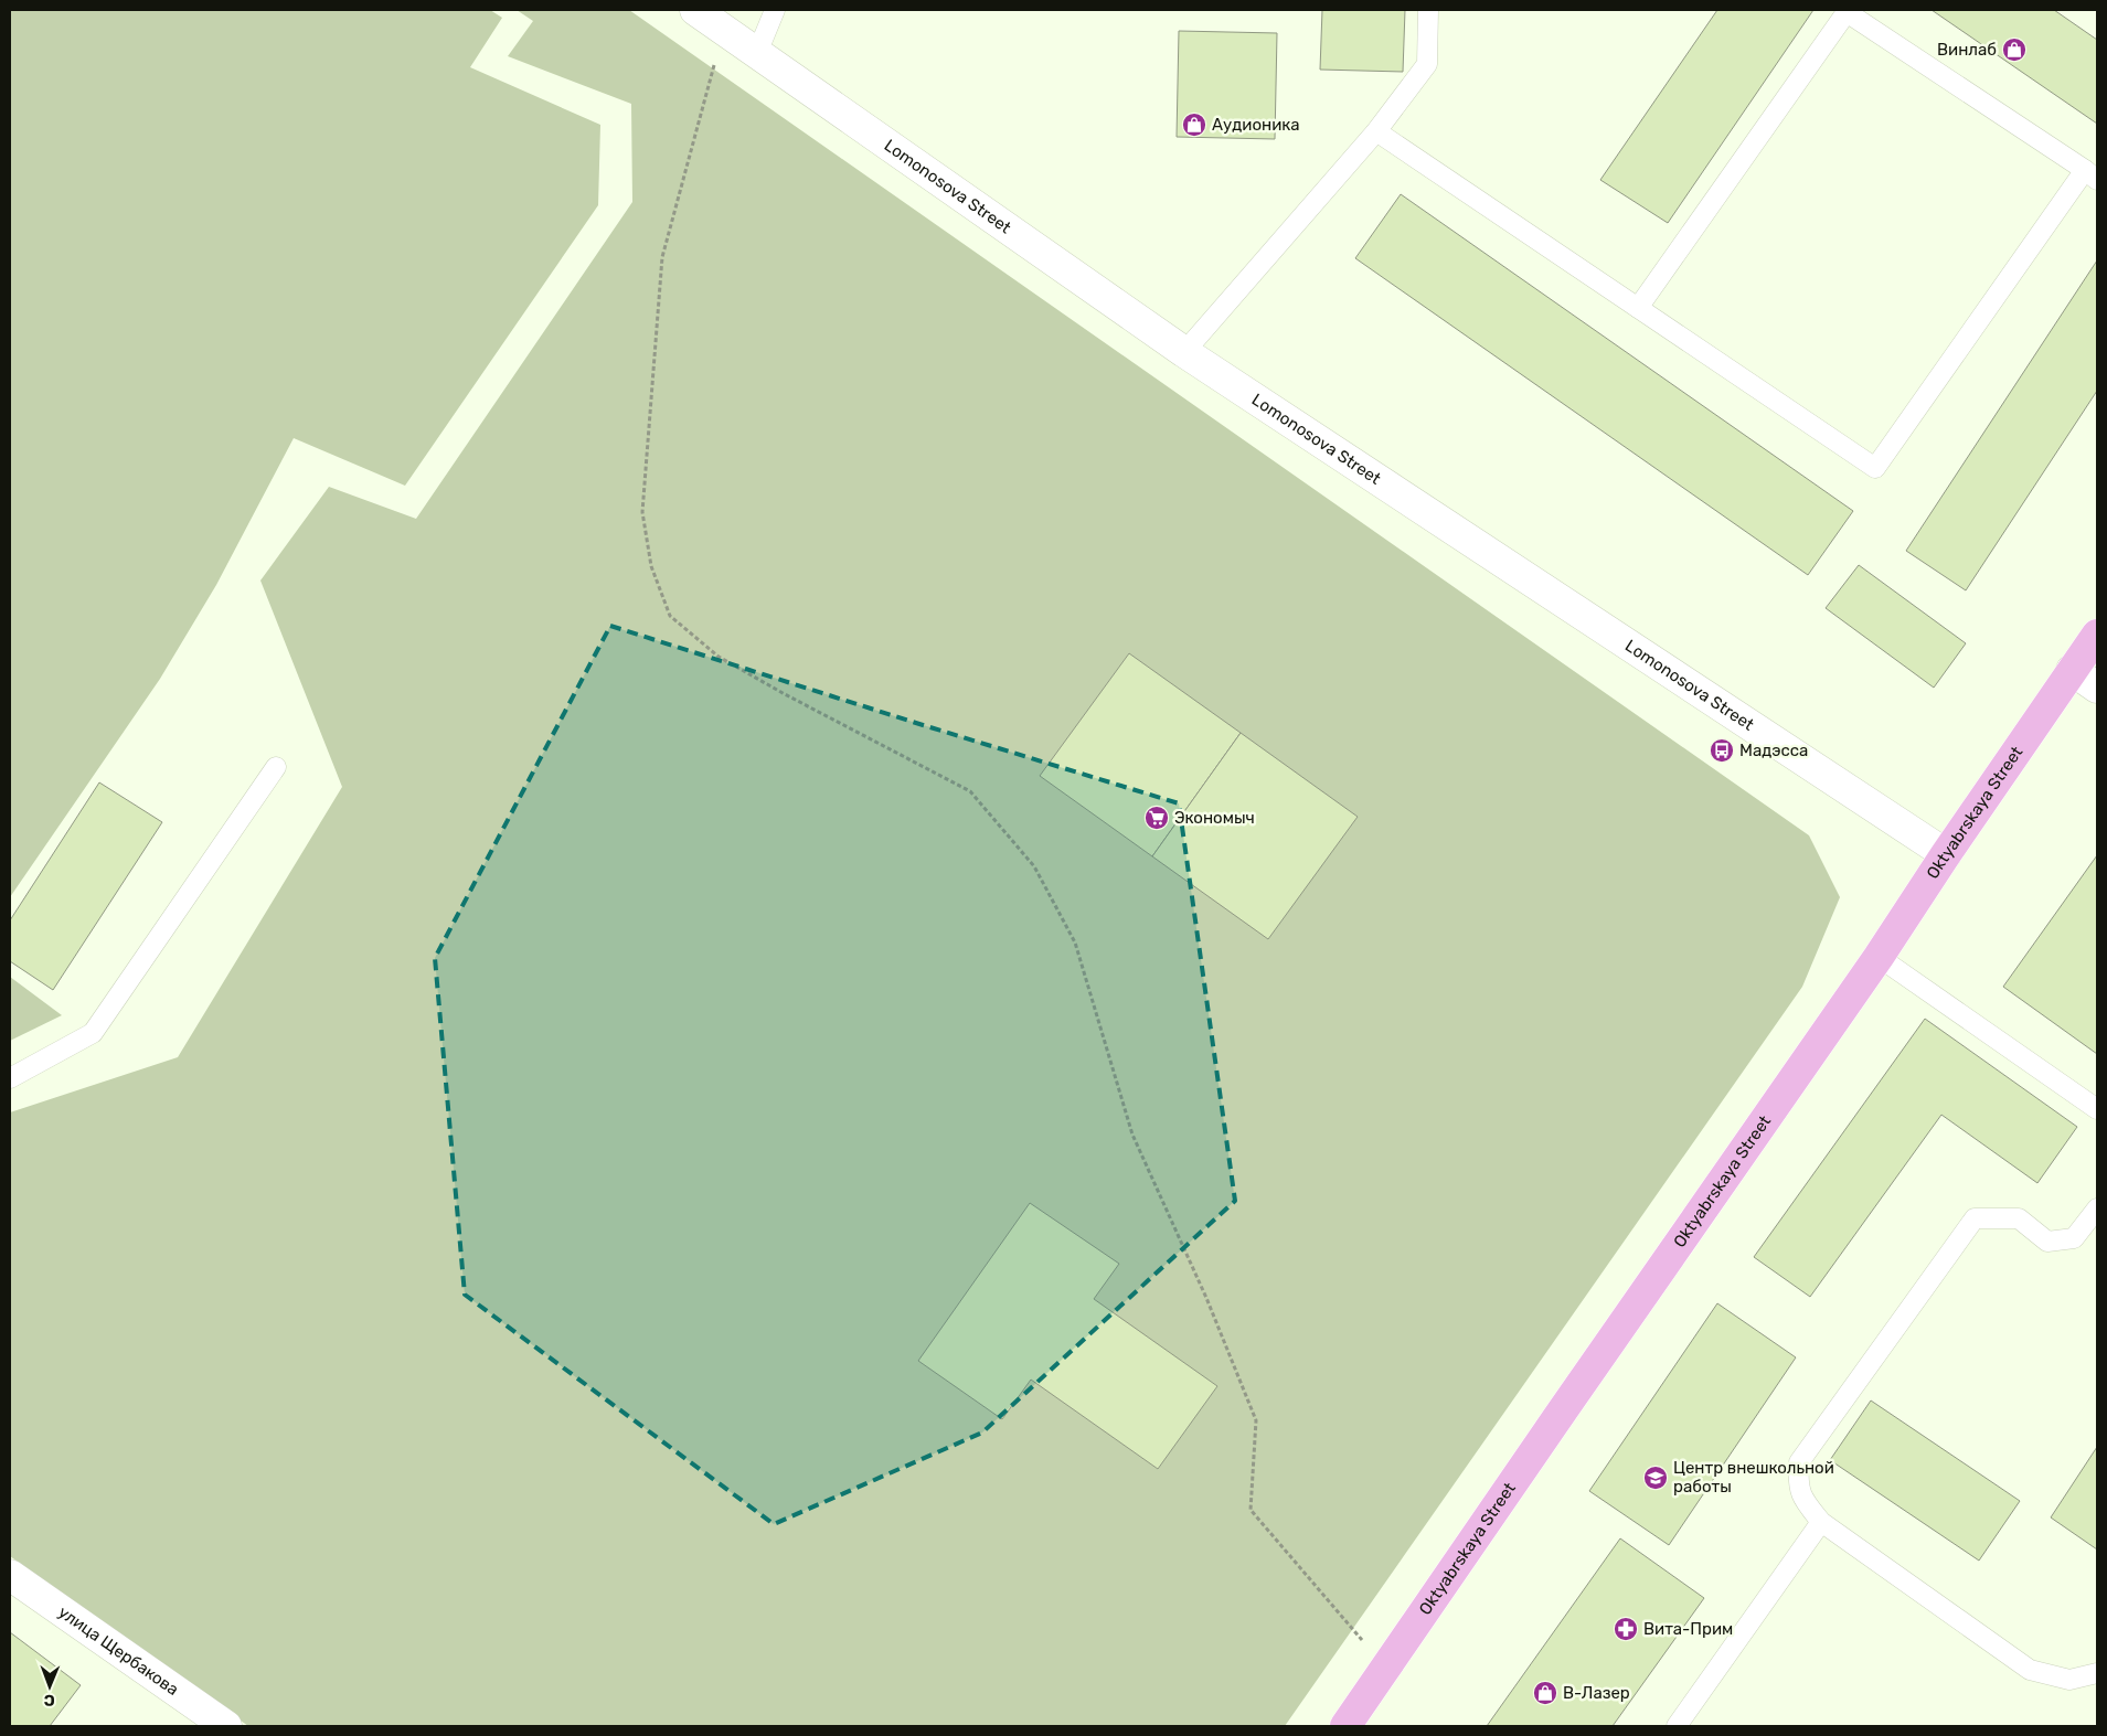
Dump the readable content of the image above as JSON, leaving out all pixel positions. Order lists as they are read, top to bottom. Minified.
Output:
{"streets":{"main road":["Lomonosova Street","Oktyabrskaya Street","улица Щербакова"]},"crossings":[["Lomonosova Street","Oktyabrskaya Street"]],"places":{"shop":["Винлаб","Аудионика","В-Лазер"],"bus stop":["Мадэсса"],"supermarket":["Экономыч"],"school or university":["Центр внешкольной работы"],"pharmacy":["Вита-Прим"]},"north":"bottom"}
